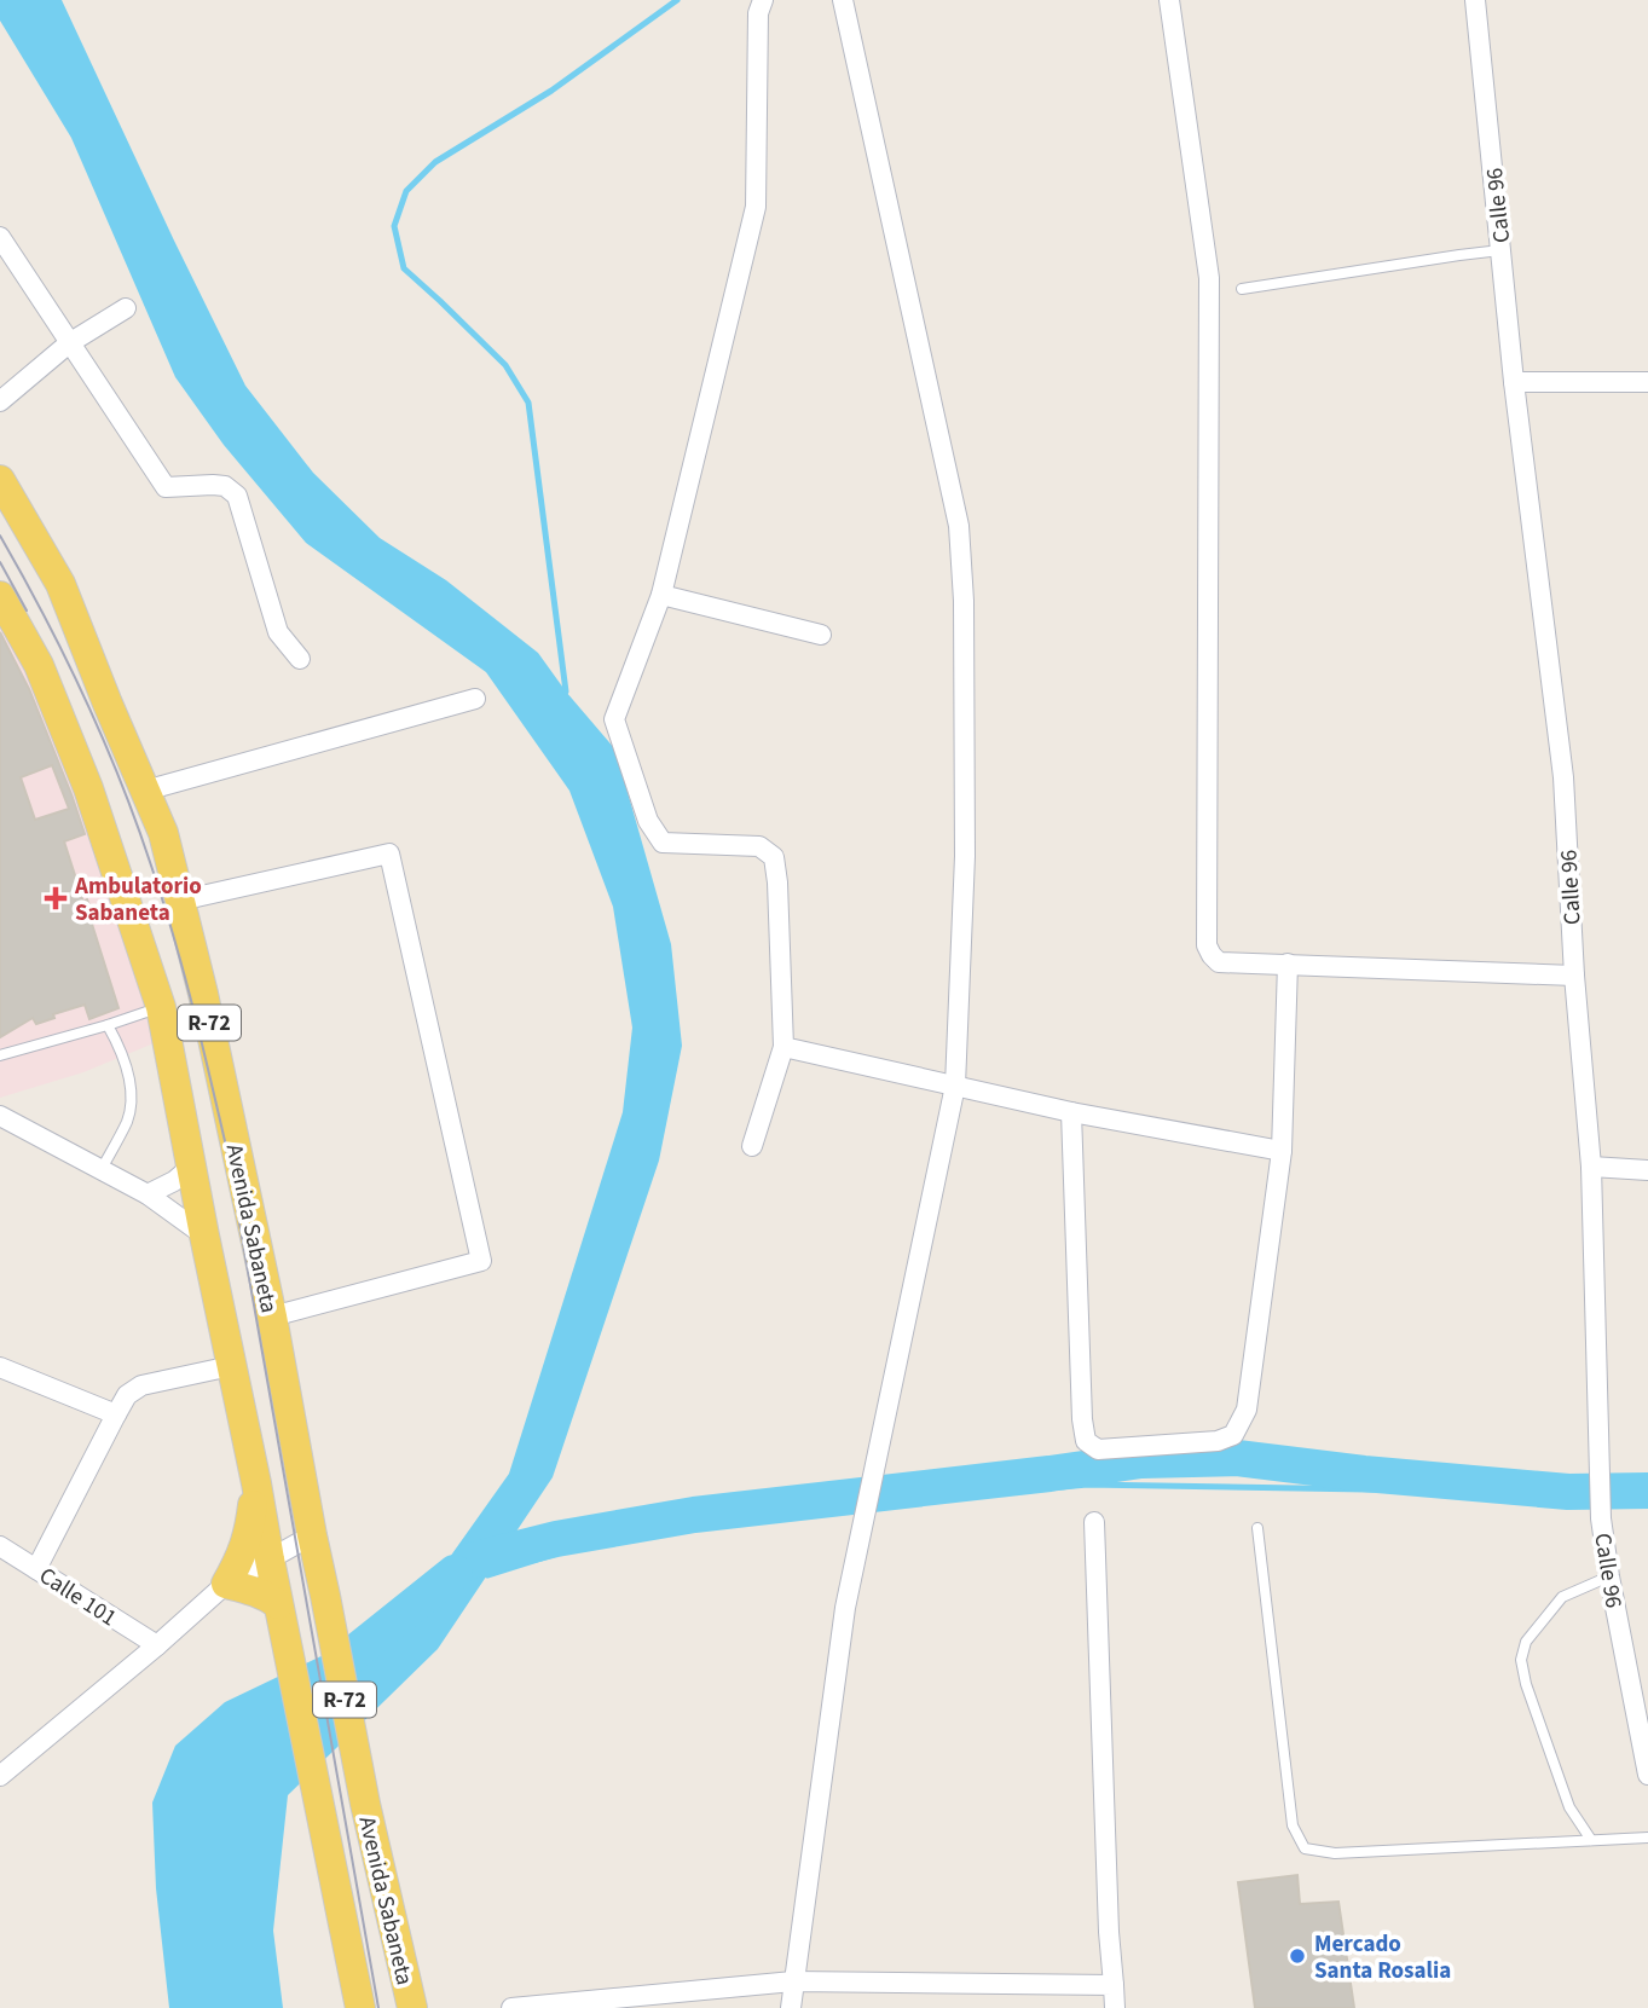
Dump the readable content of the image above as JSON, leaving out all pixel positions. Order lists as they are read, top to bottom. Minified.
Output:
{"streets":{"main road":["R-72","Avenida Sabaneta"],"street":["Calle 96","Calle 101"]},"places":{"health":["Ambulatorio Sabaneta"],"other":["Mercado Santa Rosalia"]}}
